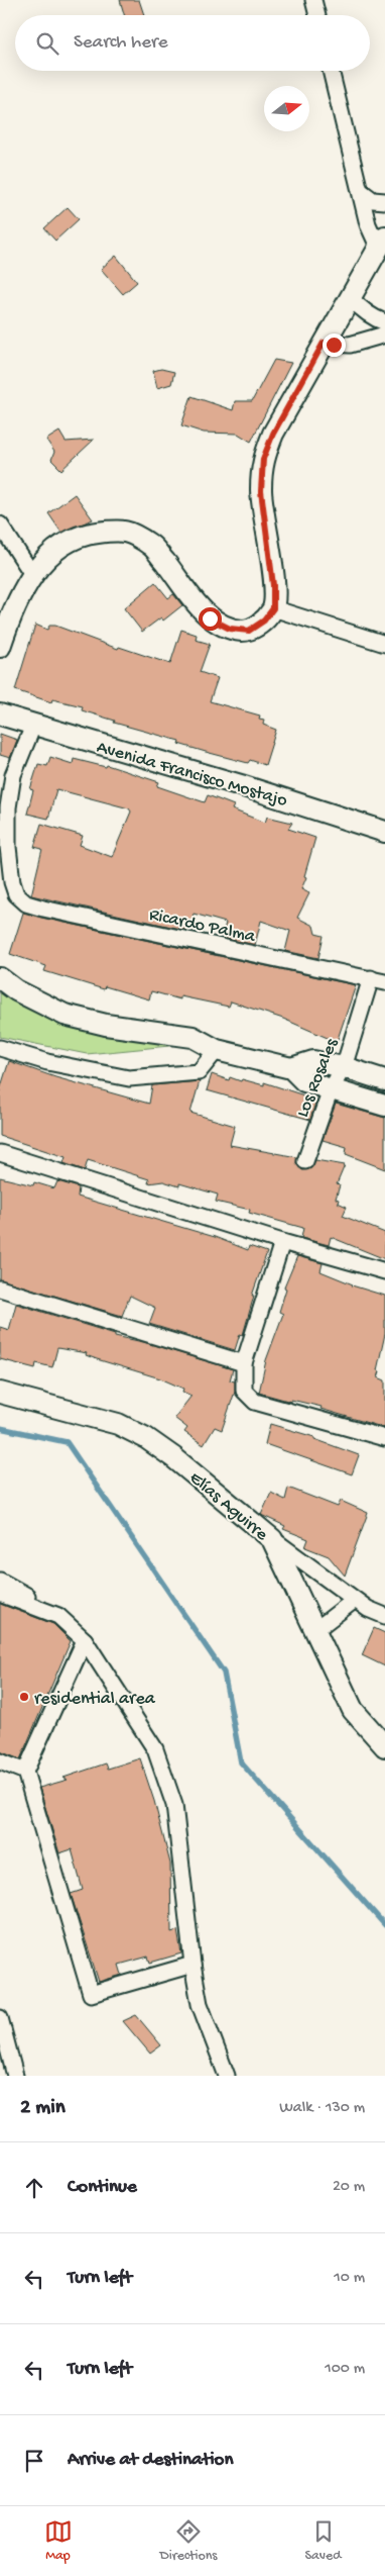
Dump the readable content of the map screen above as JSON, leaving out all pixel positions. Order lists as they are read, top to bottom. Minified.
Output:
{"streets":{"street":["Avenida Francisco Mostajo","Ricardo Palma","Los Rosales","Elías Aguirre"]},"crossings":[["Avenida Francisco Mostajo","Ricardo Palma"],["Ricardo Palma","Los Rosales"]],"places":["residential area"],"north":"right","page":{"search":"Search here","heading":["2 min","Walk · 130 m"],"list":[["Continue","20 m"],["Turn left","10 m"],["Turn left","100 m"],"Arrive at destination"],"nav":["Map","Directions","Saved"]}}
